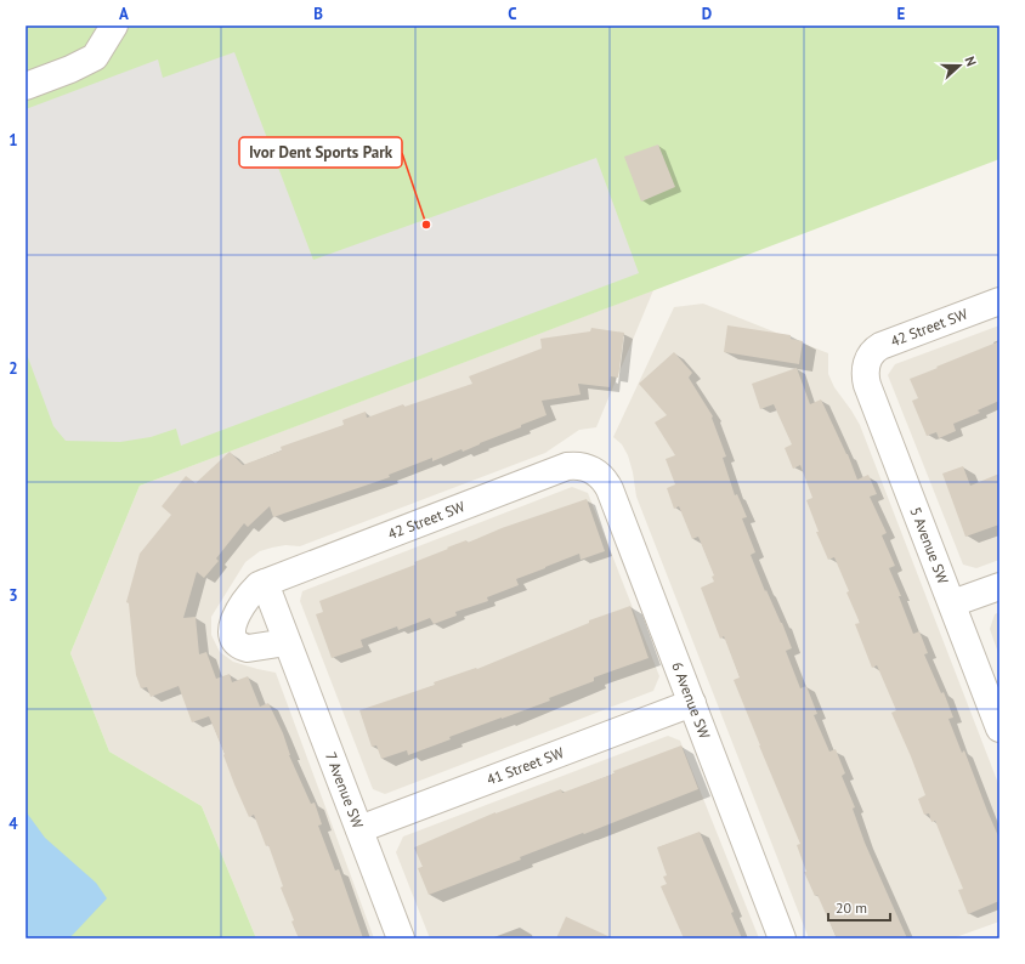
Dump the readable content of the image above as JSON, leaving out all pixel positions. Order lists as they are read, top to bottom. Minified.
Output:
{"streets":{"street":["42 Street SW","5 Avenue SW","6 Avenue SW","41 Street SW","7 Avenue SW"]},"crossings":[["42 Street SW","5 Avenue SW"],["42 Street SW","6 Avenue SW"],["42 Street SW","7 Avenue SW"],["6 Avenue SW","41 Street SW"],["41 Street SW","7 Avenue SW"]],"places":["Ivor Dent Sports Park"],"scale_bar":"20 m","north":"right","grid":{"columns":["A","B","C","D","E"],"rows":["1","2","3","4"]}}
